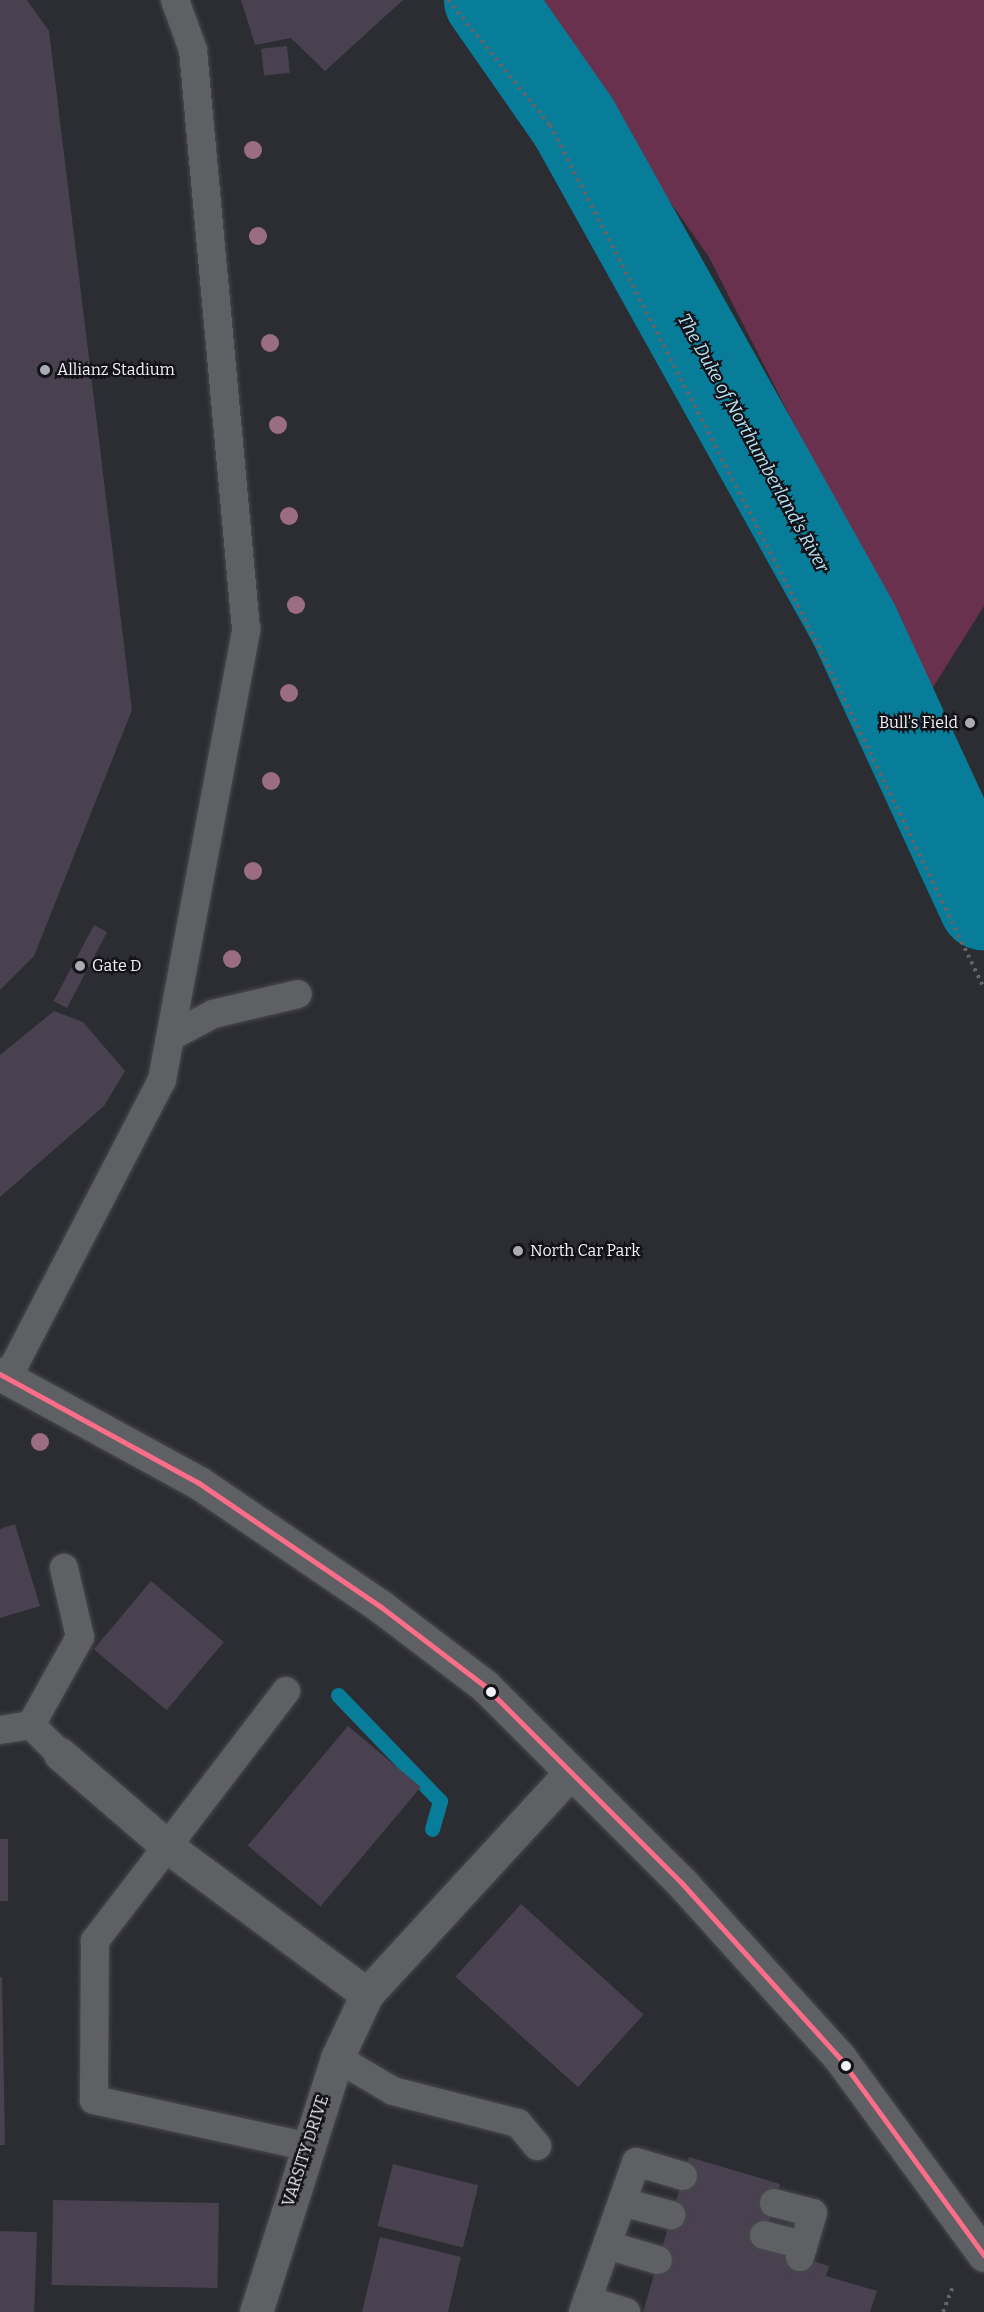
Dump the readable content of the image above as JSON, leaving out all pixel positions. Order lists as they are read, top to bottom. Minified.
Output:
{"streets":{"street":["VARSITY DRIVE"]},"water":["The Duke of Northumberland's River"],"places":["Allianz Stadium","Bull's Field","Gate D","North Car Park"]}
